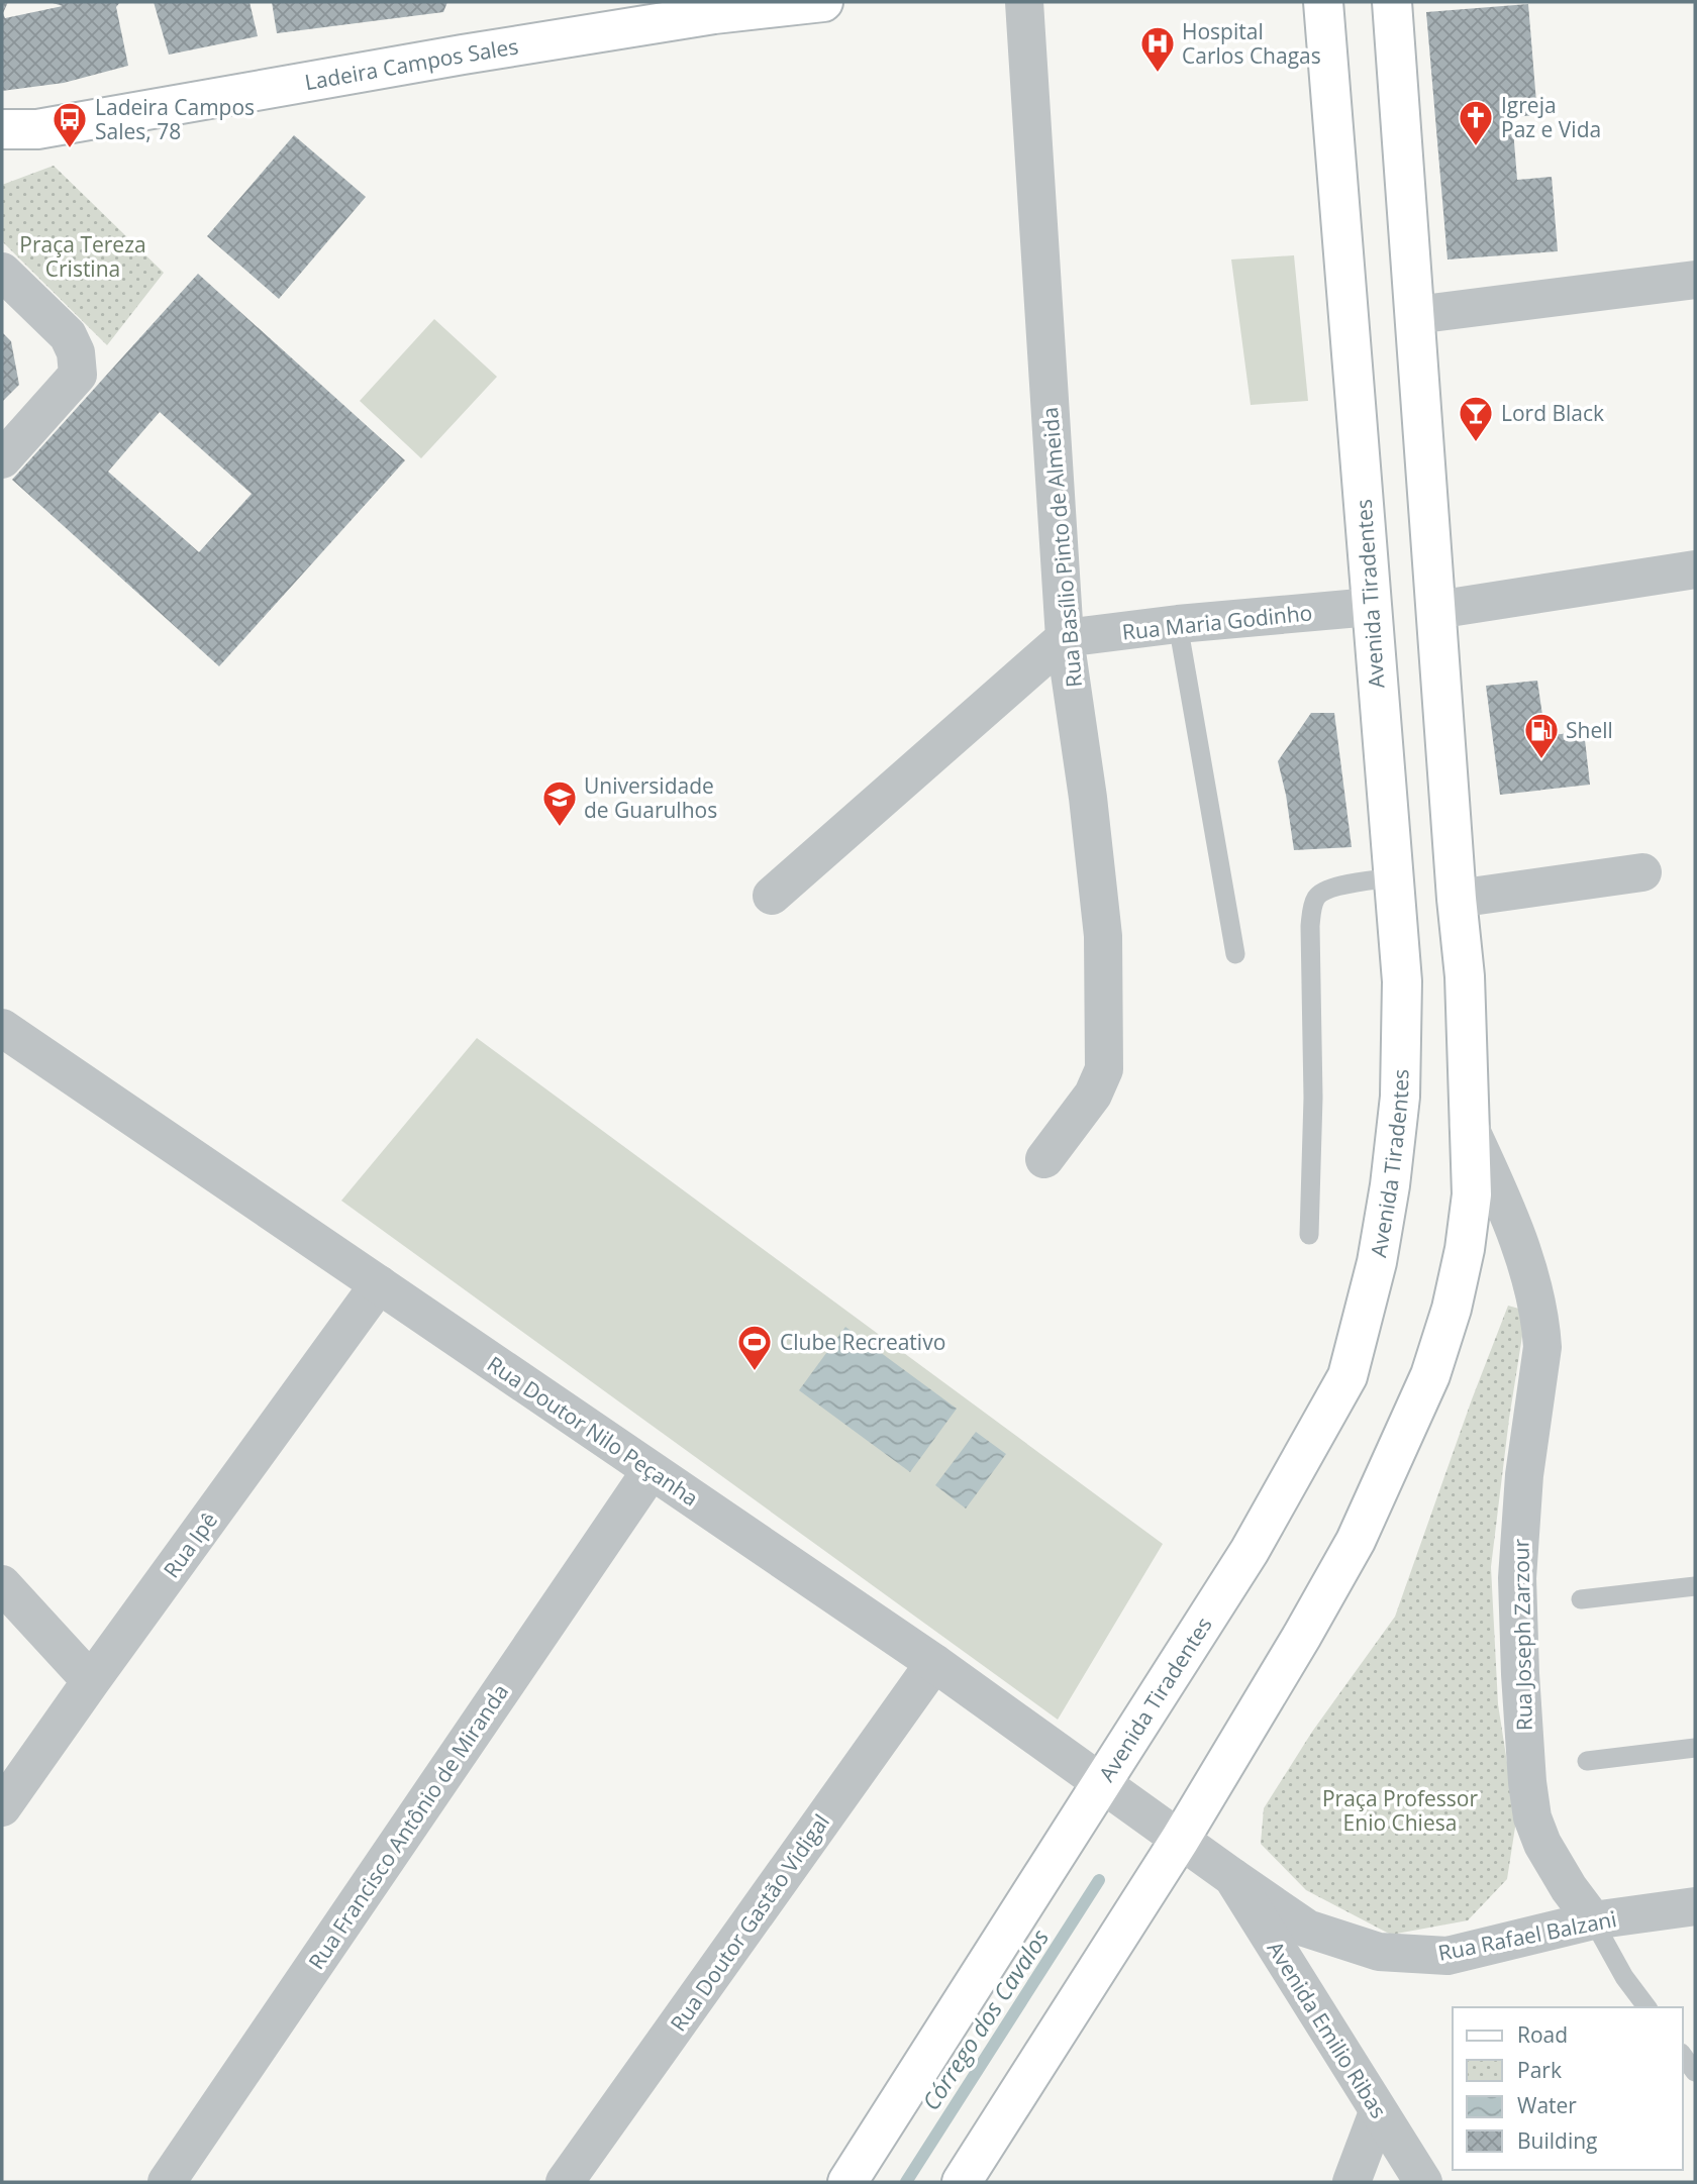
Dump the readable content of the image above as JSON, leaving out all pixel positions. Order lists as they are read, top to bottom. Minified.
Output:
{"streets":{"main road":["Ladeira Campos Sales","Avenida Tiradentes"],"street":["Rua Basílio Pinto de Almeida","Rua Maria Godinho","Rua Doutor Nilo Peçanha","Rua Ipê","Rua Joseph Zarzour","Rua Francisco Antônio de Miranda","Rua Doutor Gastão Vidigal","Rua Rafael Balzani","Avenida Emilio Ribas"]},"crossings":[["Rua Basílio Pinto de Almeida","Rua Maria Godinho"],["Avenida Tiradentes","Rua Maria Godinho"],["Avenida Tiradentes","Rua Doutor Nilo Peçanha"],["Rua Doutor Nilo Peçanha","Rua Ipê"],["Rua Doutor Nilo Peçanha","Rua Francisco Antônio de Miranda"],["Rua Doutor Nilo Peçanha","Rua Doutor Gastão Vidigal"],["Rua Doutor Nilo Peçanha","Rua Rafael Balzani"],["Rua Joseph Zarzour","Rua Rafael Balzani"],["Rua Rafael Balzani","Avenida Emilio Ribas"]],"water":["Córrego dos Cavalos"],"parks":["Praça Tereza Cristina","Praça Professor Enio Chiesa"],"places":{"hospital":["Hospital Carlos Chagas"],"church":["Igreja Paz e Vida"],"bus stop":["Ladeira Campos Sales, 78"],"bar":["Lord Black"],"fuel station":["Shell"],"school or university":["Universidade de Guarulhos"],"sports":["Clube Recreativo"]},"legend":["Road","Park","Water","Building"]}
